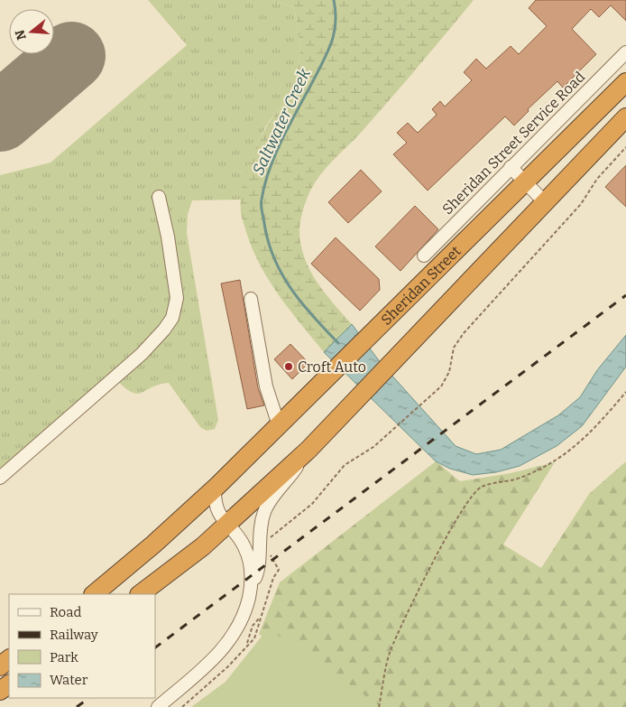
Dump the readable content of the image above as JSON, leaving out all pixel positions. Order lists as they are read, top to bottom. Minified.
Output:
{"streets":{"highway":["Sheridan Street"],"street":["Sheridan Street Service Road"]},"water":["Saltwater Creek"],"places":["Croft Auto"],"legend":["Road","Railway","Park","Water"],"north":"left"}
